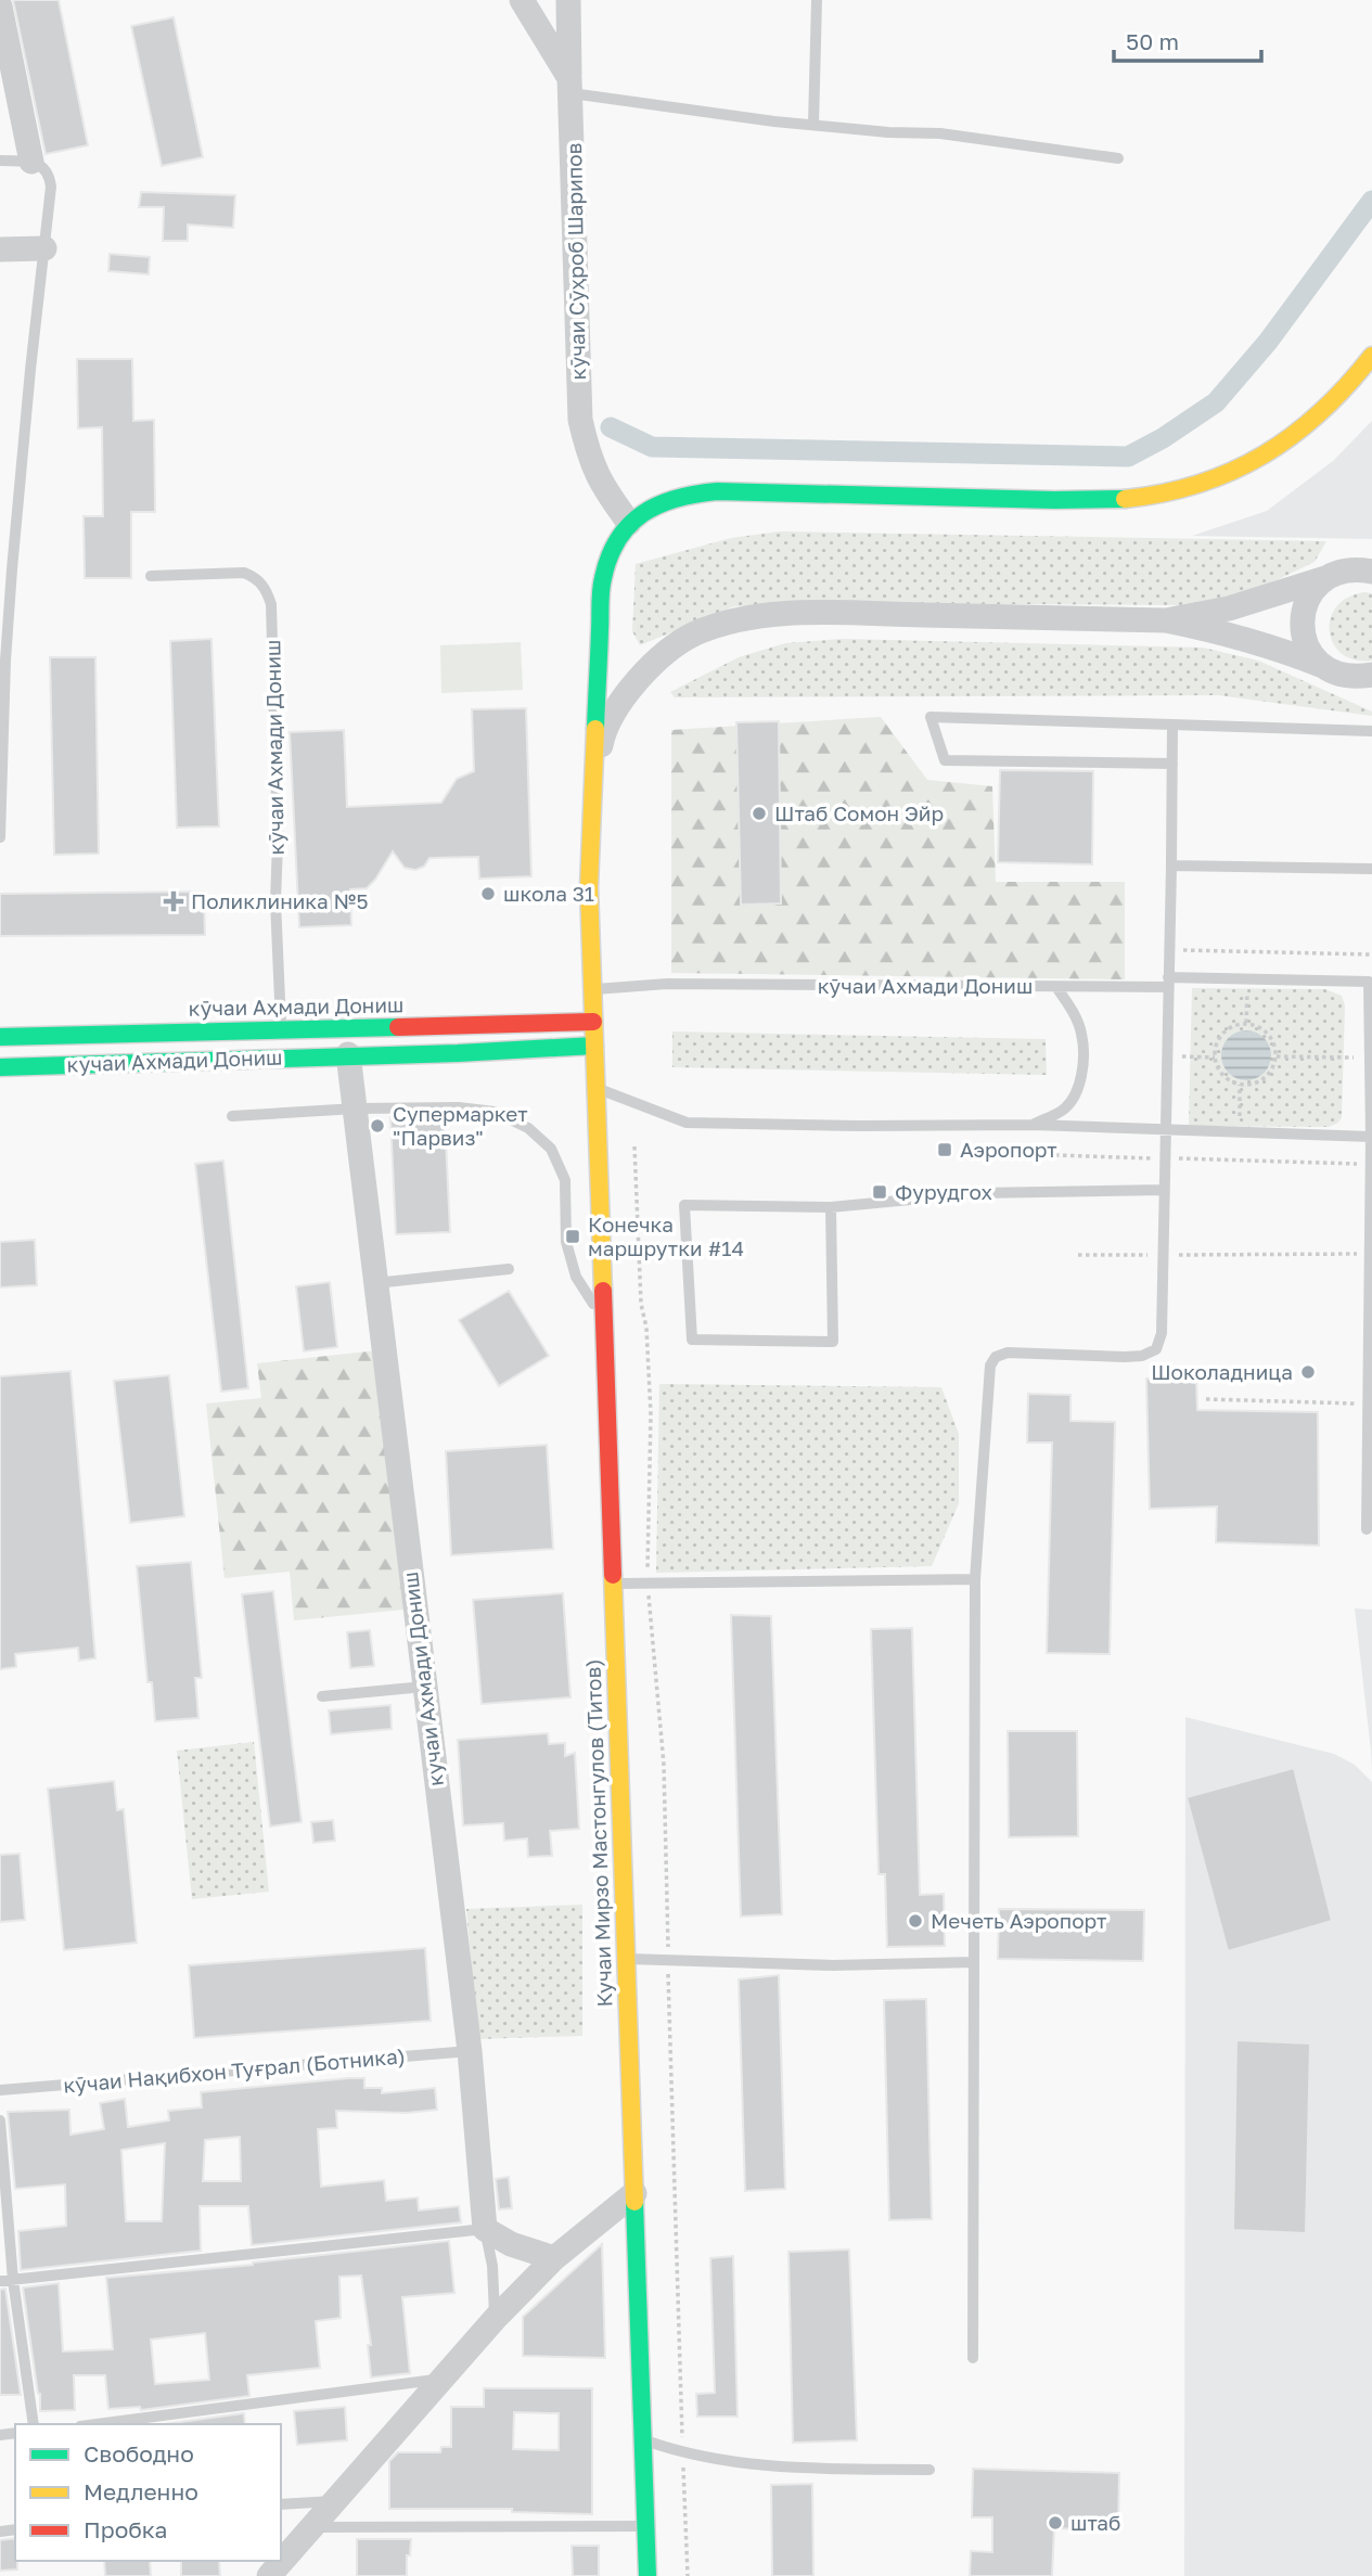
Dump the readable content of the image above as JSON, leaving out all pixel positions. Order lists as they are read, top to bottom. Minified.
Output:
{"streets":{"street":["кӯчаи Сӯҳроб Шарипов","кӯчаи Аҳмади Дониш","кучаи Ахмади Дониш","Кучаи Мирзо Мастонгулов (Титов)"],"lane":["кӯчаи Ахмади Дониш","кӯчаи Нақибхон Туғрал (Ботника)"]},"crossings":[["кӯчаи Сӯҳроб Шарипов","Кучаи Мирзо Мастонгулов (Титов)"],["кӯчаи Ахмади Дониш","кӯчаи Аҳмади Дониш"],["кӯчаи Ахмади Дониш","Кучаи Мирзо Мастонгулов (Титов)"],["кӯчаи Аҳмади Дониш","Кучаи Мирзо Мастонгулов (Титов)"],["кучаи Ахмади Дониш","Кучаи Мирзо Мастонгулов (Титов)"],["кучаи Ахмади Дониш","кӯчаи Нақибхон Туғрал (Ботника)"]],"places":{"other":["Штаб Сомон Эйр","школа 31","Супермаркет \"Парвиз\"","Шоколадница","Мечеть Аэропорт","штаб"],"health":["Поликлиника №5"],"transit":["Аэропорт","Фурудгох","Конечка маршрутки #14"]},"legend":["Свободно","Медленно","Пробка"],"scale_bar":"50 m"}
